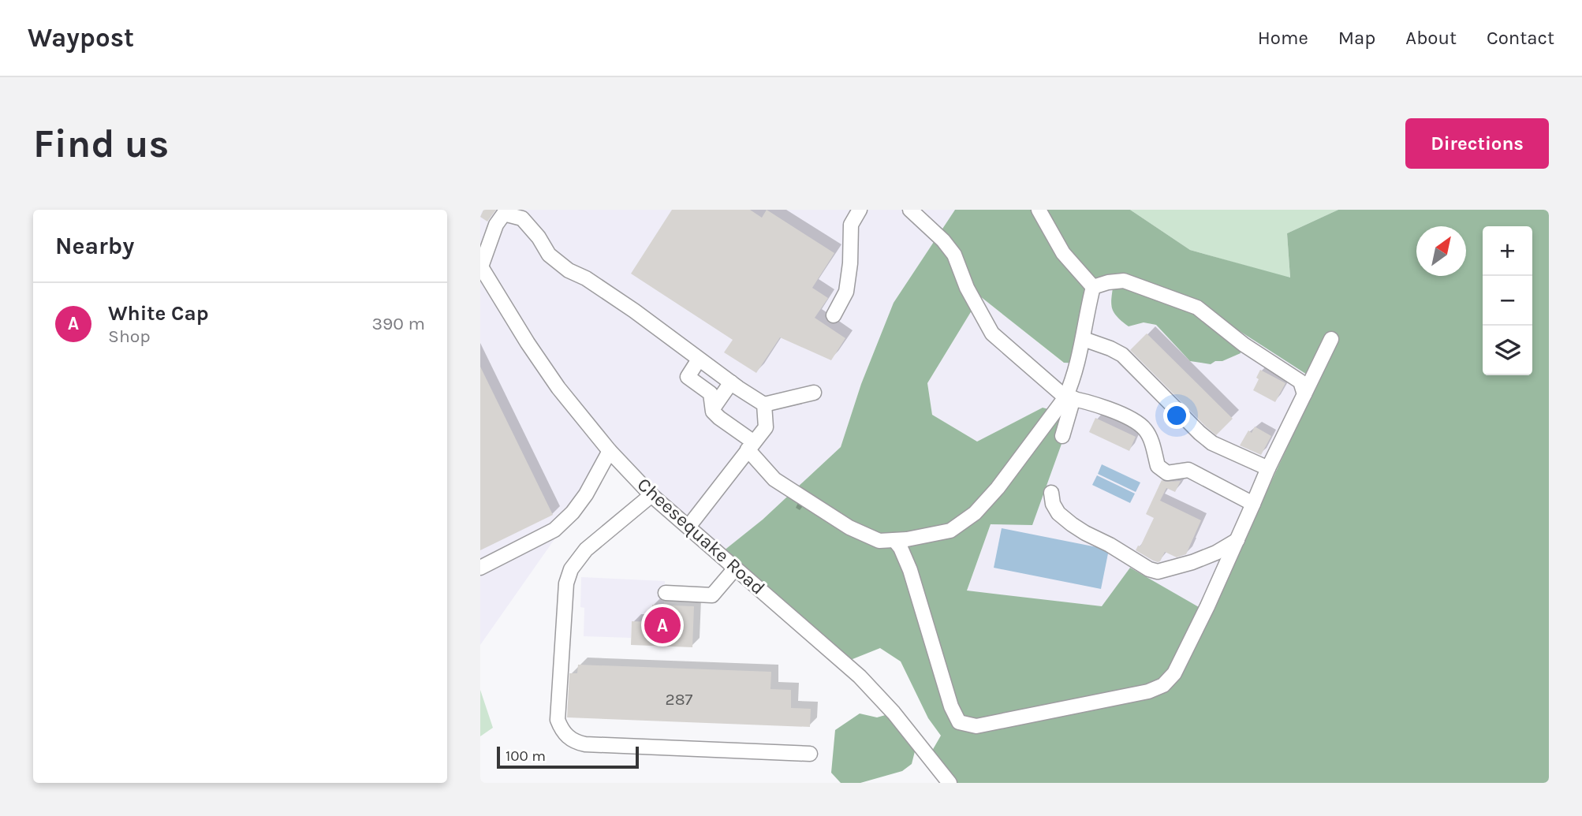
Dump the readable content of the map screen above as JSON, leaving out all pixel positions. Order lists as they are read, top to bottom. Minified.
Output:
{"streets":{"street":["Cheesequake Road"]},"house_numbers":["287"],"scale_bar":"100 m","north":"top right","page":{"header":"Waypost","nav":["Home","Map","About","Contact"],"buttons":"Directions","title":"Find us","heading":"Nearby","map_buttons":["+","−"],"list":[{"mark":"A","name":"White Cap","note":"Shop","value":"390 m"}],"pins":"A","scale":"100 m"}}
